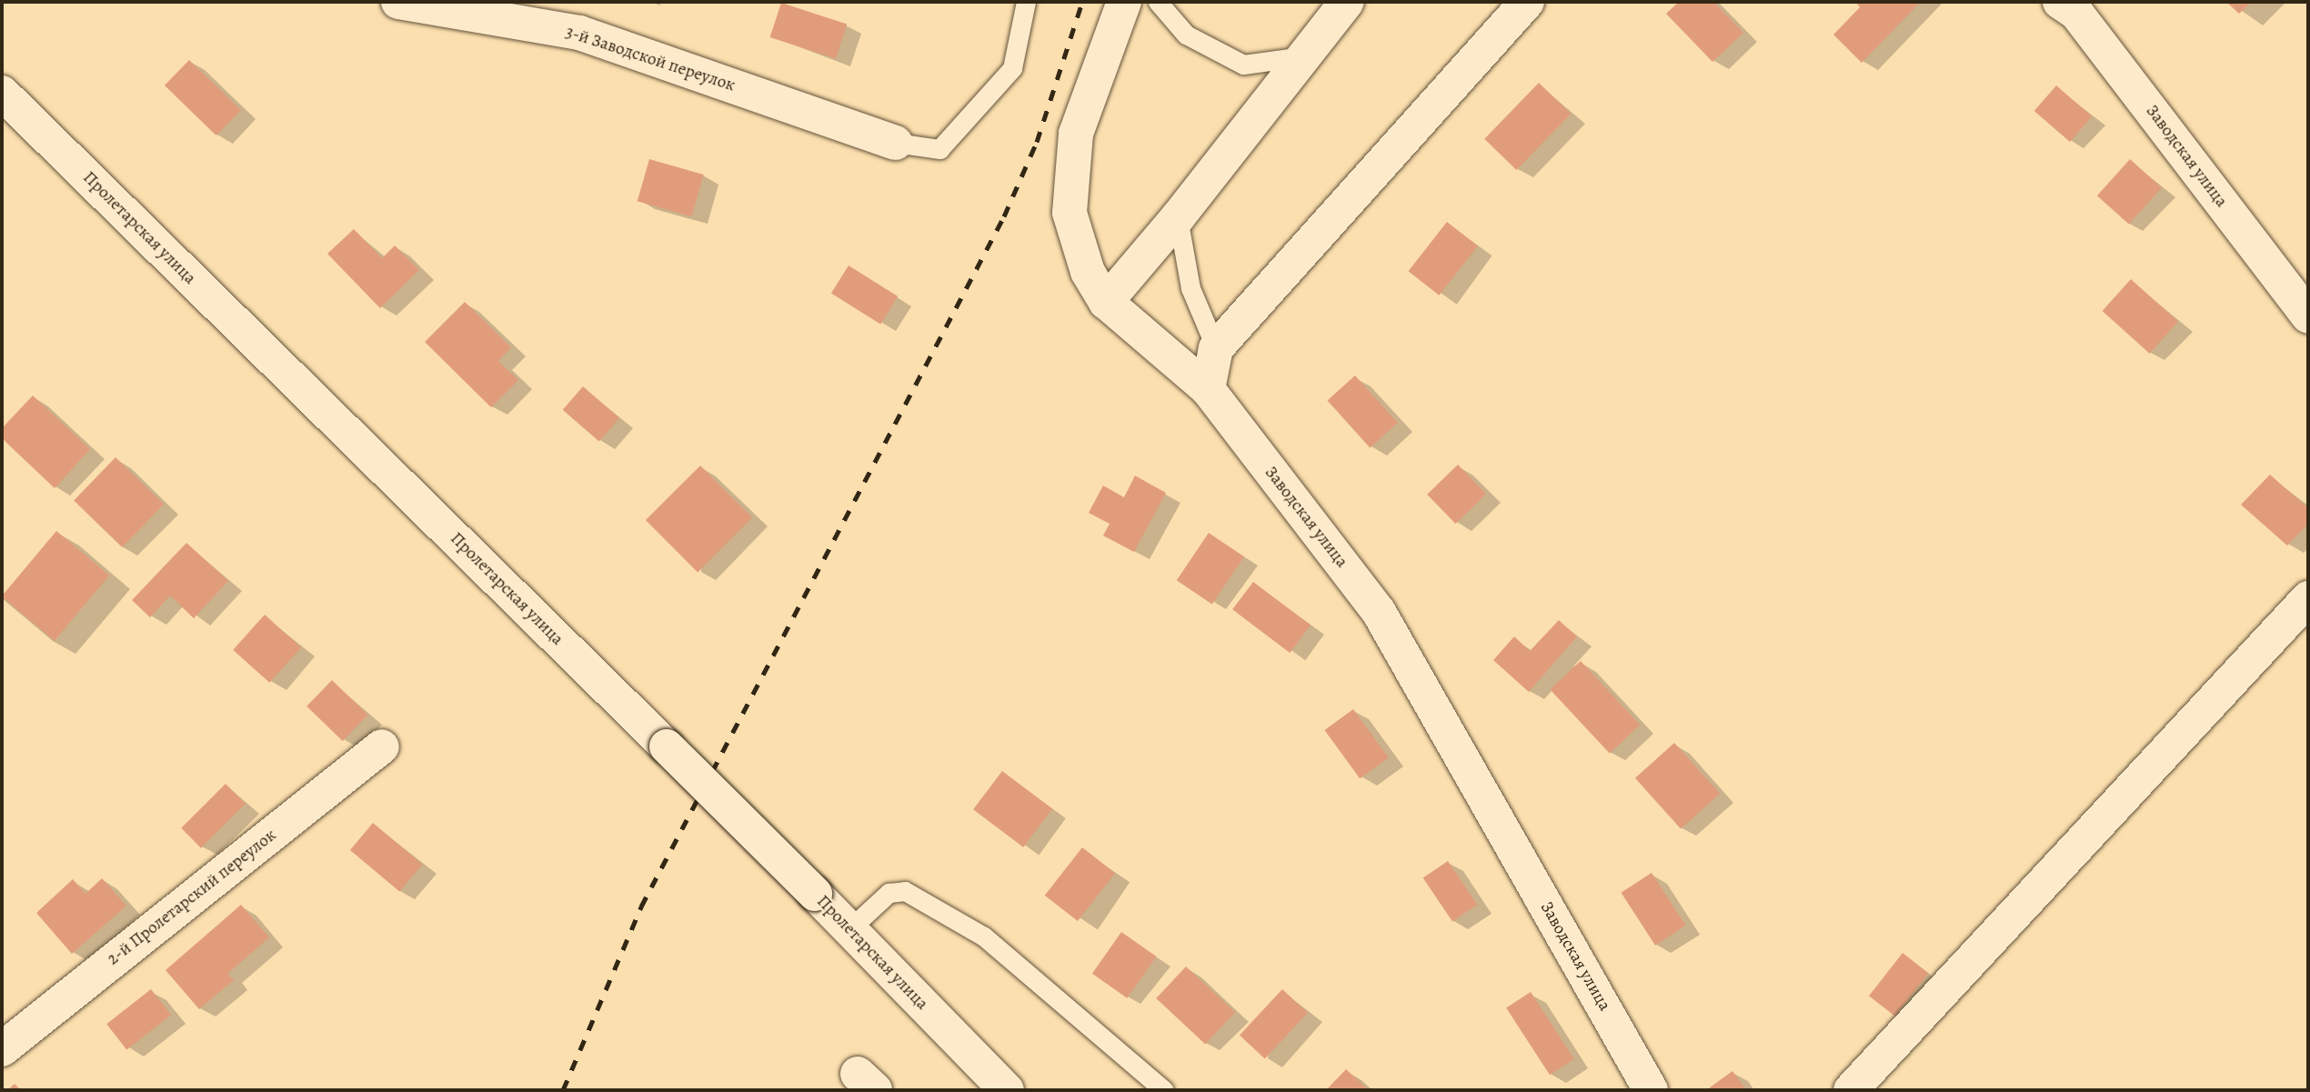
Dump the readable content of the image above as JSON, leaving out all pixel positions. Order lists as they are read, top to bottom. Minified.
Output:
{"streets":{"street":["3-й Заводской переулок","Заводская улица","Пролетарская улица","2-й Пролетарский переулок"]}}
